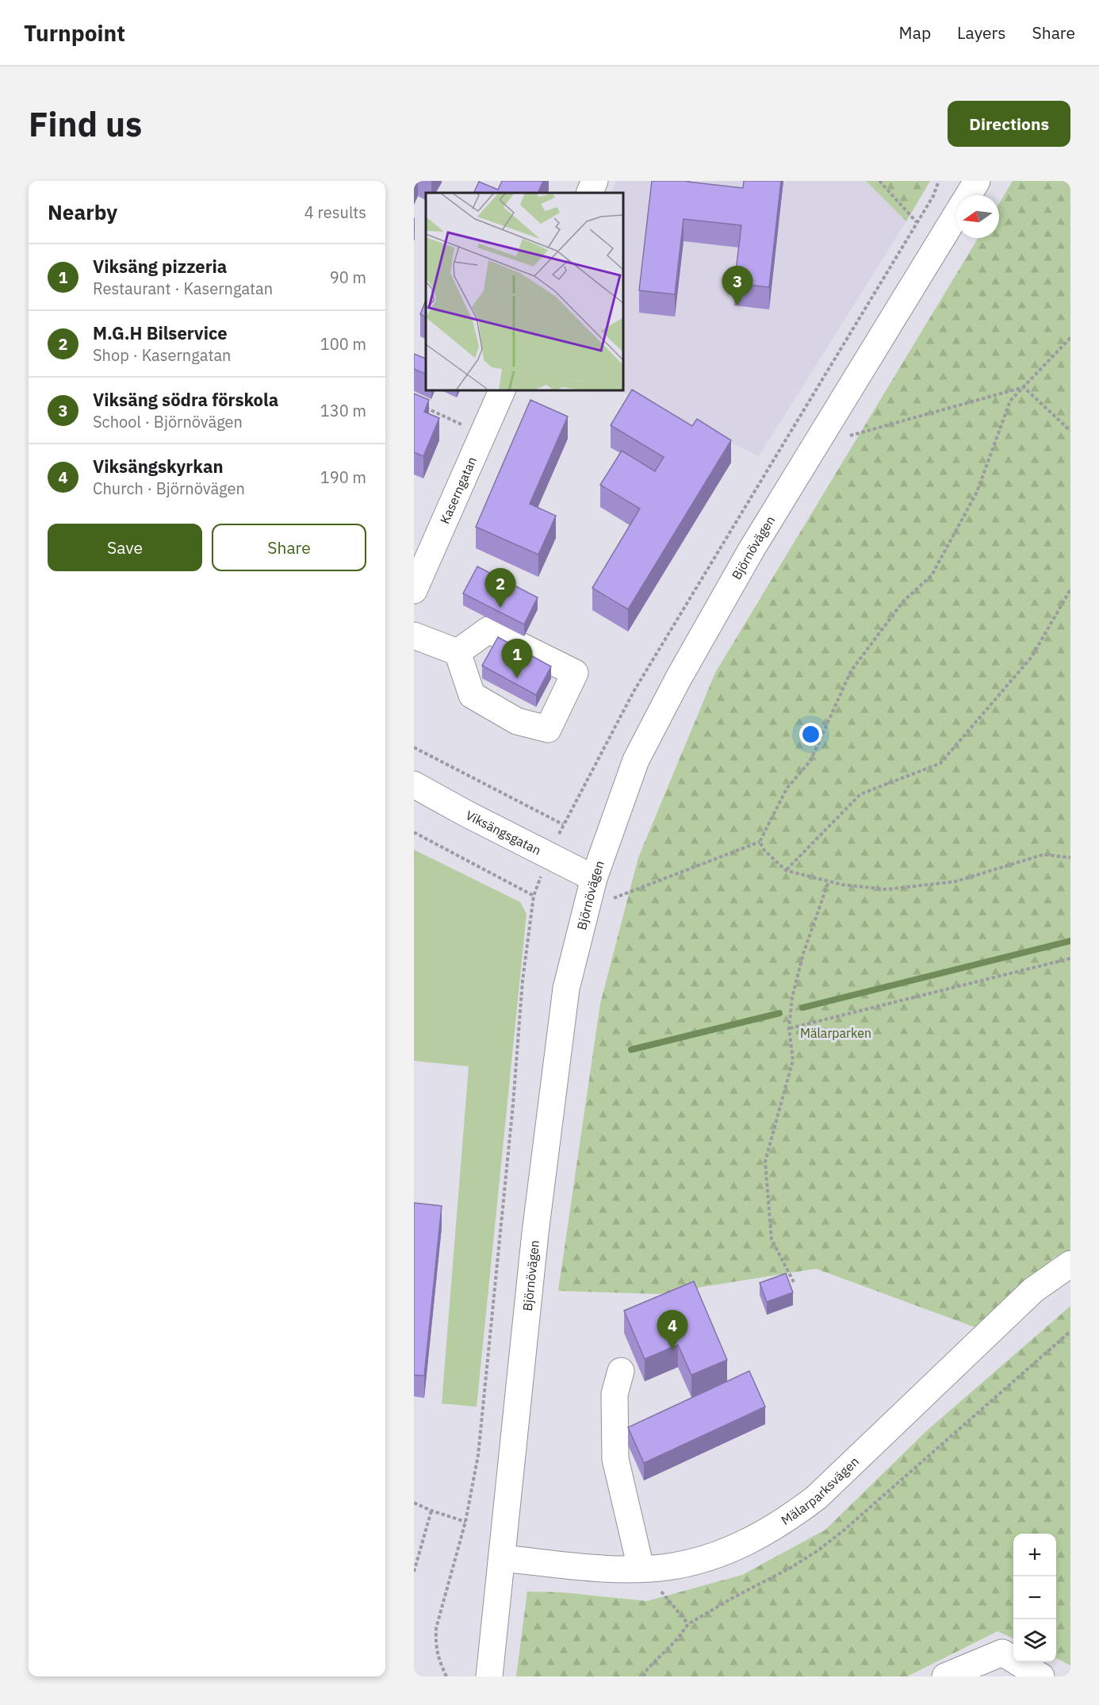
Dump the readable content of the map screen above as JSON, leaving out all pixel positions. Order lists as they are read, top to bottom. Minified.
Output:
{"streets":{"main road":["Kaserngatan","Björnövägen","Viksängsgatan","Mälarparksvägen"]},"crossings":[["Björnövägen","Viksängsgatan"],["Björnövägen","Mälarparksvägen"]],"parks":["Mälarparken"],"north":"left","page":{"header":"Turnpoint","nav":["Map","Layers","Share"],"buttons":["Directions",["Save","Share"]],"title":"Find us","heading":["Nearby","4 results"],"list":[{"mark":"1","name":"Viksäng pizzeria","note":"Restaurant · Kaserngatan","value":"90 m"},{"mark":"2","name":"M.G.H Bilservice","note":"Shop · Kaserngatan","value":"100 m"},{"mark":"3","name":"Viksäng södra förskola","note":"School · Björnövägen","value":"130 m"},{"mark":"4","name":"Viksängskyrkan","note":"Church · Björnövägen","value":"190 m"}],"pins":["3","2","1","4"],"map_buttons":["+","−"]}}
